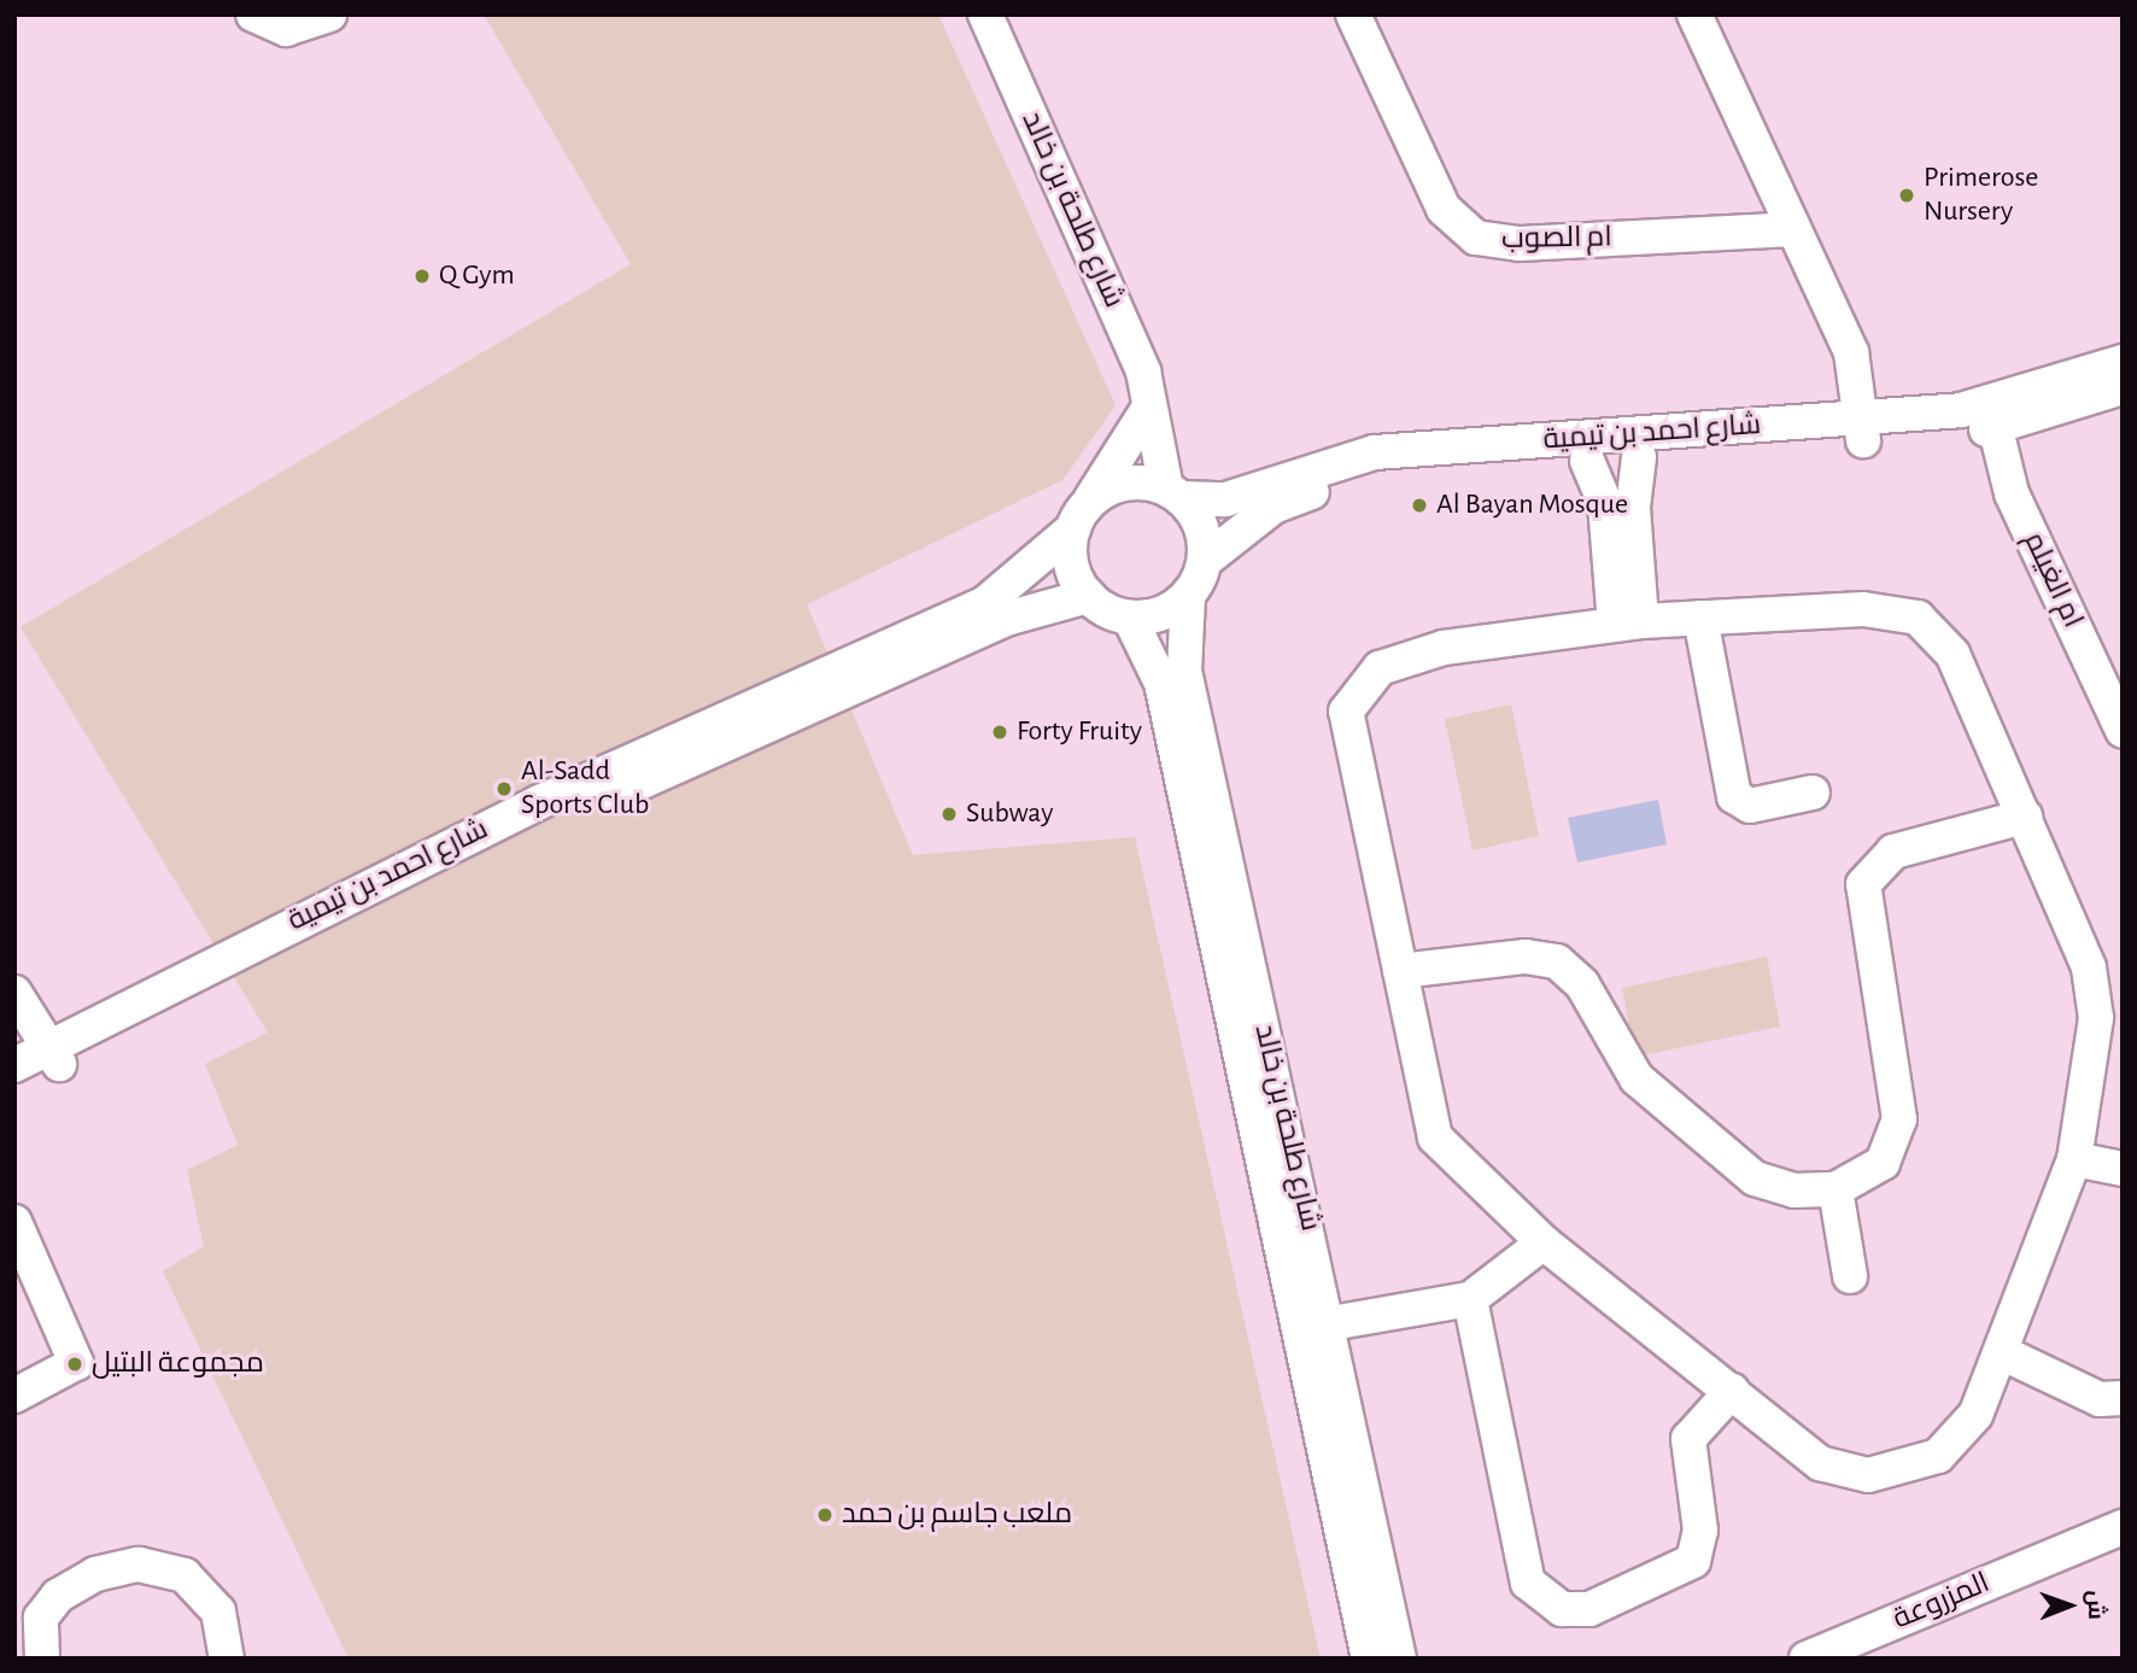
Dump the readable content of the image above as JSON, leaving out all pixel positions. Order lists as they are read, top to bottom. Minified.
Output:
{"streets":{"street":["شارع طلحة بن خالد","ام الصوب","شارع احمد بن تيمية","ام الغيلم","المزروعة"]},"crossings":[["شارع طلحة بن خالد","شارع احمد بن تيمية"],["شارع احمد بن تيمية","ام الغيلم"]],"places":["Primerose Nursery","Q Gym","Al Bayan Mosque","Forty Fruity","Al-Sadd Sports Club","Subway","مجموعة البتيل","ملعب جاسم بن حمد"],"north":"right"}
